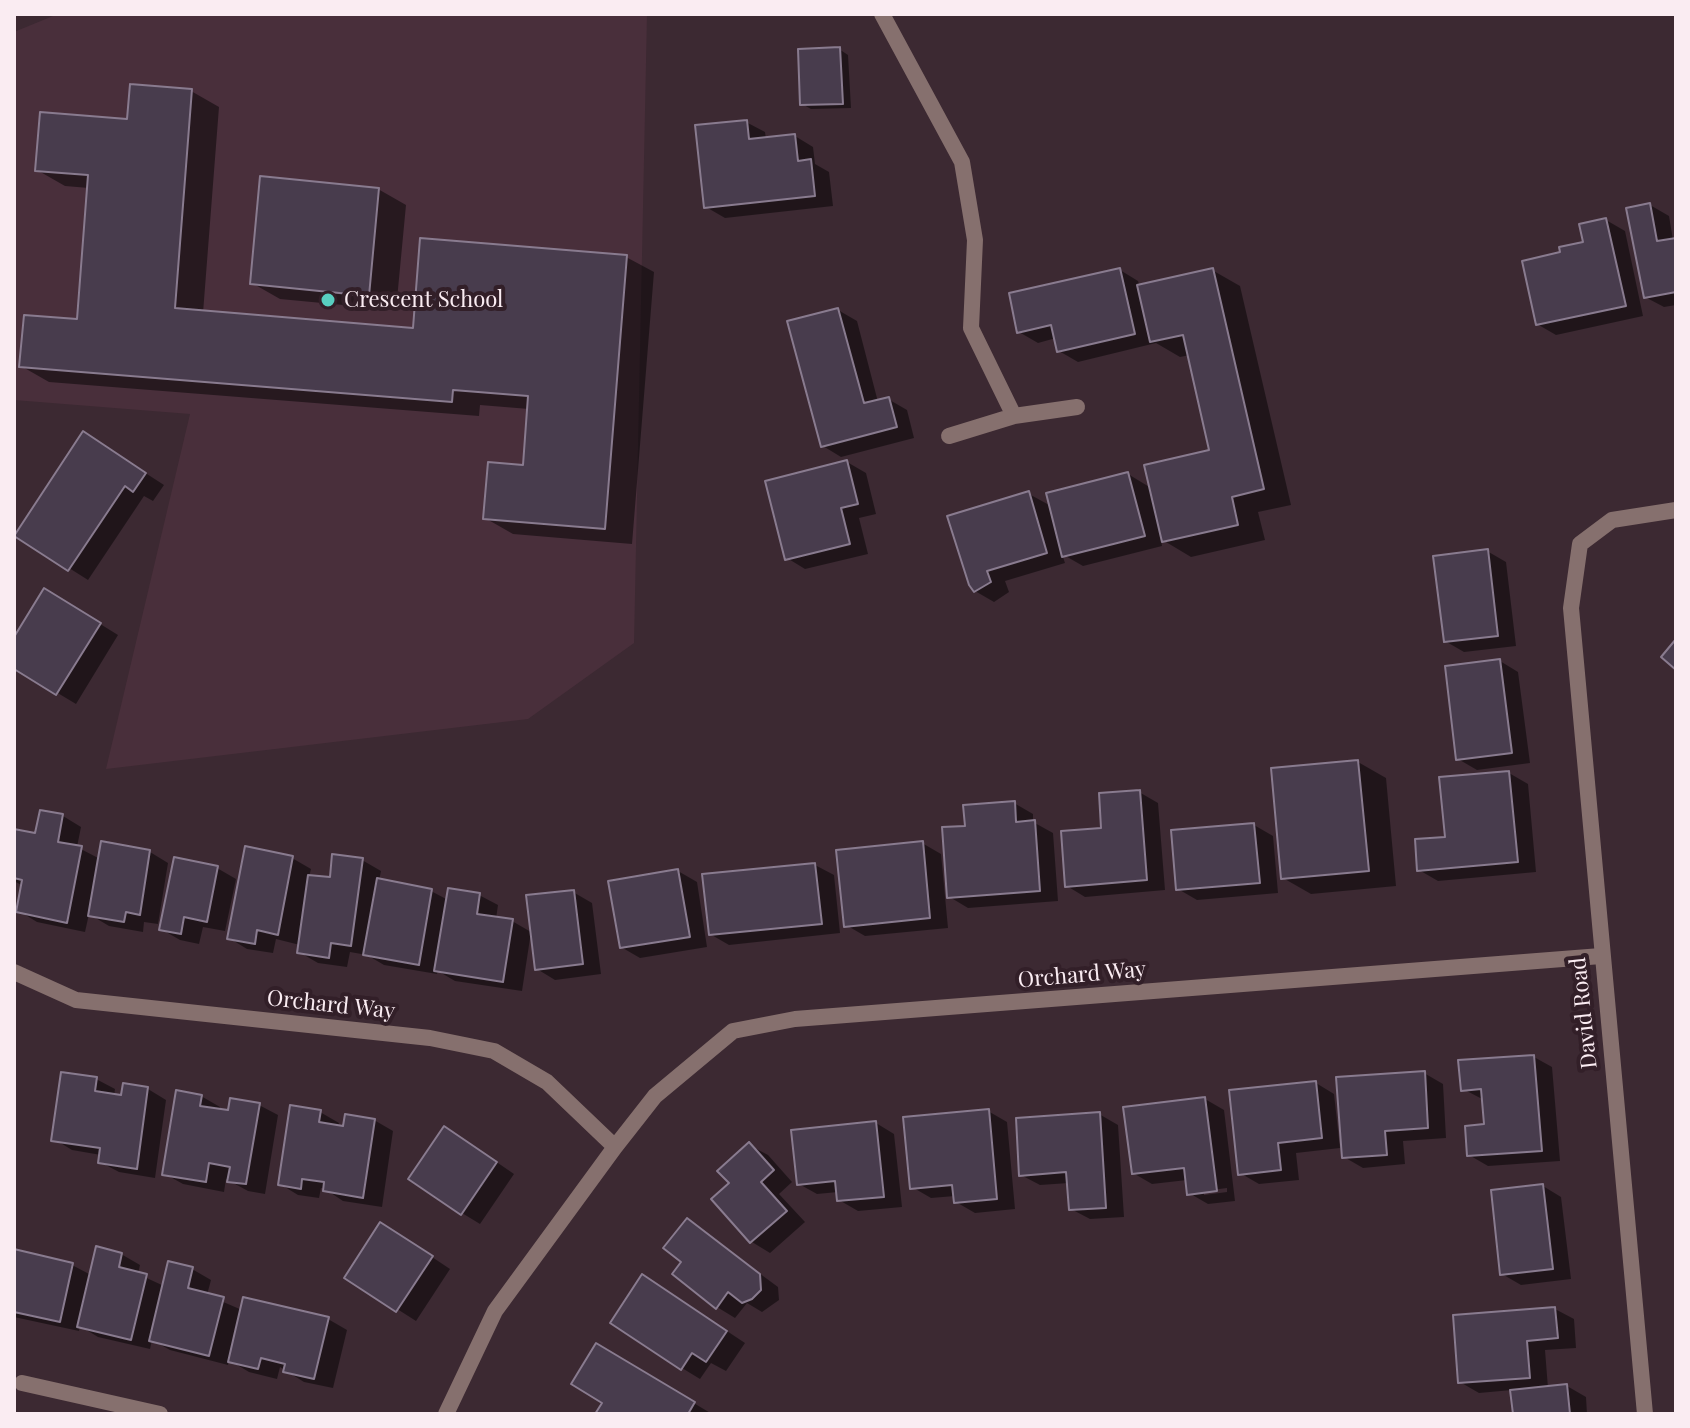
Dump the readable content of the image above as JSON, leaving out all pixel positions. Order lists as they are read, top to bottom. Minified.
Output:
{"streets":{"street":["Orchard Way","David Road"]},"crossings":[["Orchard Way","David Road"]],"places":["Crescent School"]}
